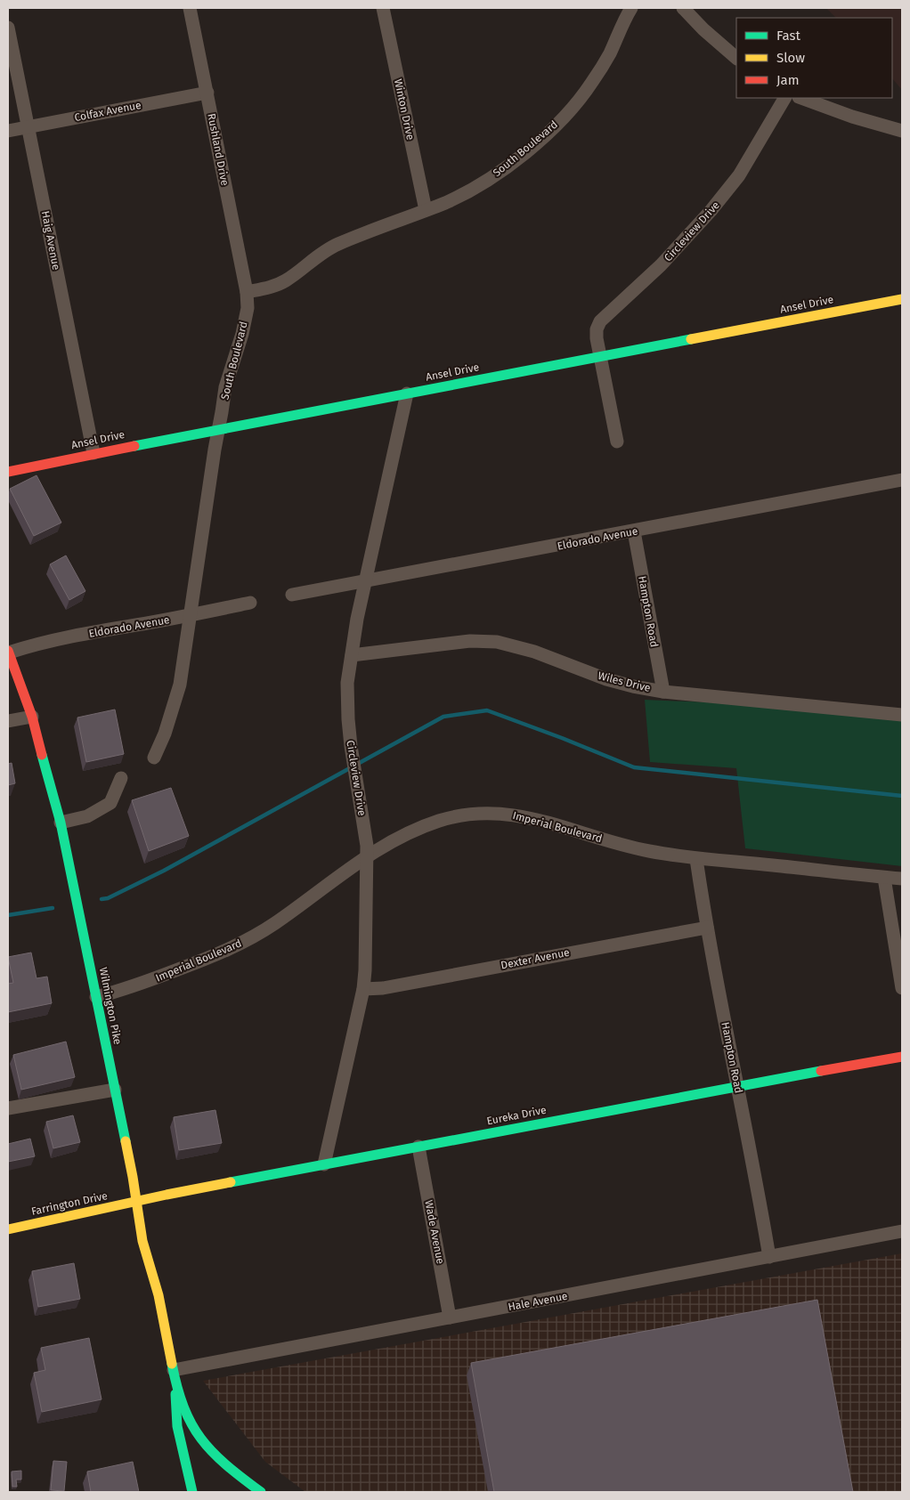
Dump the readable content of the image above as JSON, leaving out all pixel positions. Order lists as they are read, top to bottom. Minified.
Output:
{"streets":{"street":["Winton Drive","Colfax Avenue","South Boulevard","Rushland Drive","Circleview Drive","Haig Avenue","Ansel Drive","Eldorado Avenue","Hampton Road","Wiles Drive","Imperial Boulevard","Dexter Avenue","Wilmington Pike","Eureka Drive","Farrington Drive","Wade Avenue","Hale Avenue"]},"crossings":[["Winton Drive","South Boulevard"],["Colfax Avenue","Rushland Drive"],["Colfax Avenue","Haig Avenue"],["South Boulevard","Rushland Drive"],["South Boulevard","Ansel Drive"],["South Boulevard","Eldorado Avenue"],["Circleview Drive","Ansel Drive"],["Circleview Drive","Eldorado Avenue"],["Circleview Drive","Wiles Drive"],["Circleview Drive","Imperial Boulevard"],["Circleview Drive","Dexter Avenue"],["Circleview Drive","Eureka Drive"],["Haig Avenue","Ansel Drive"],["Eldorado Avenue","Hampton Road"],["Eldorado Avenue","Wilmington Pike"],["Hampton Road","Wiles Drive"],["Hampton Road","Imperial Boulevard"],["Hampton Road","Dexter Avenue"],["Hampton Road","Eureka Drive"],["Hampton Road","Hale Avenue"],["Imperial Boulevard","Wilmington Pike"],["Wilmington Pike","Eureka Drive"],["Wilmington Pike","Farrington Drive"],["Wilmington Pike","Hale Avenue"],["Eureka Drive","Farrington Drive"],["Eureka Drive","Wade Avenue"],["Wade Avenue","Hale Avenue"]],"legend":["Fast","Slow","Jam"]}
